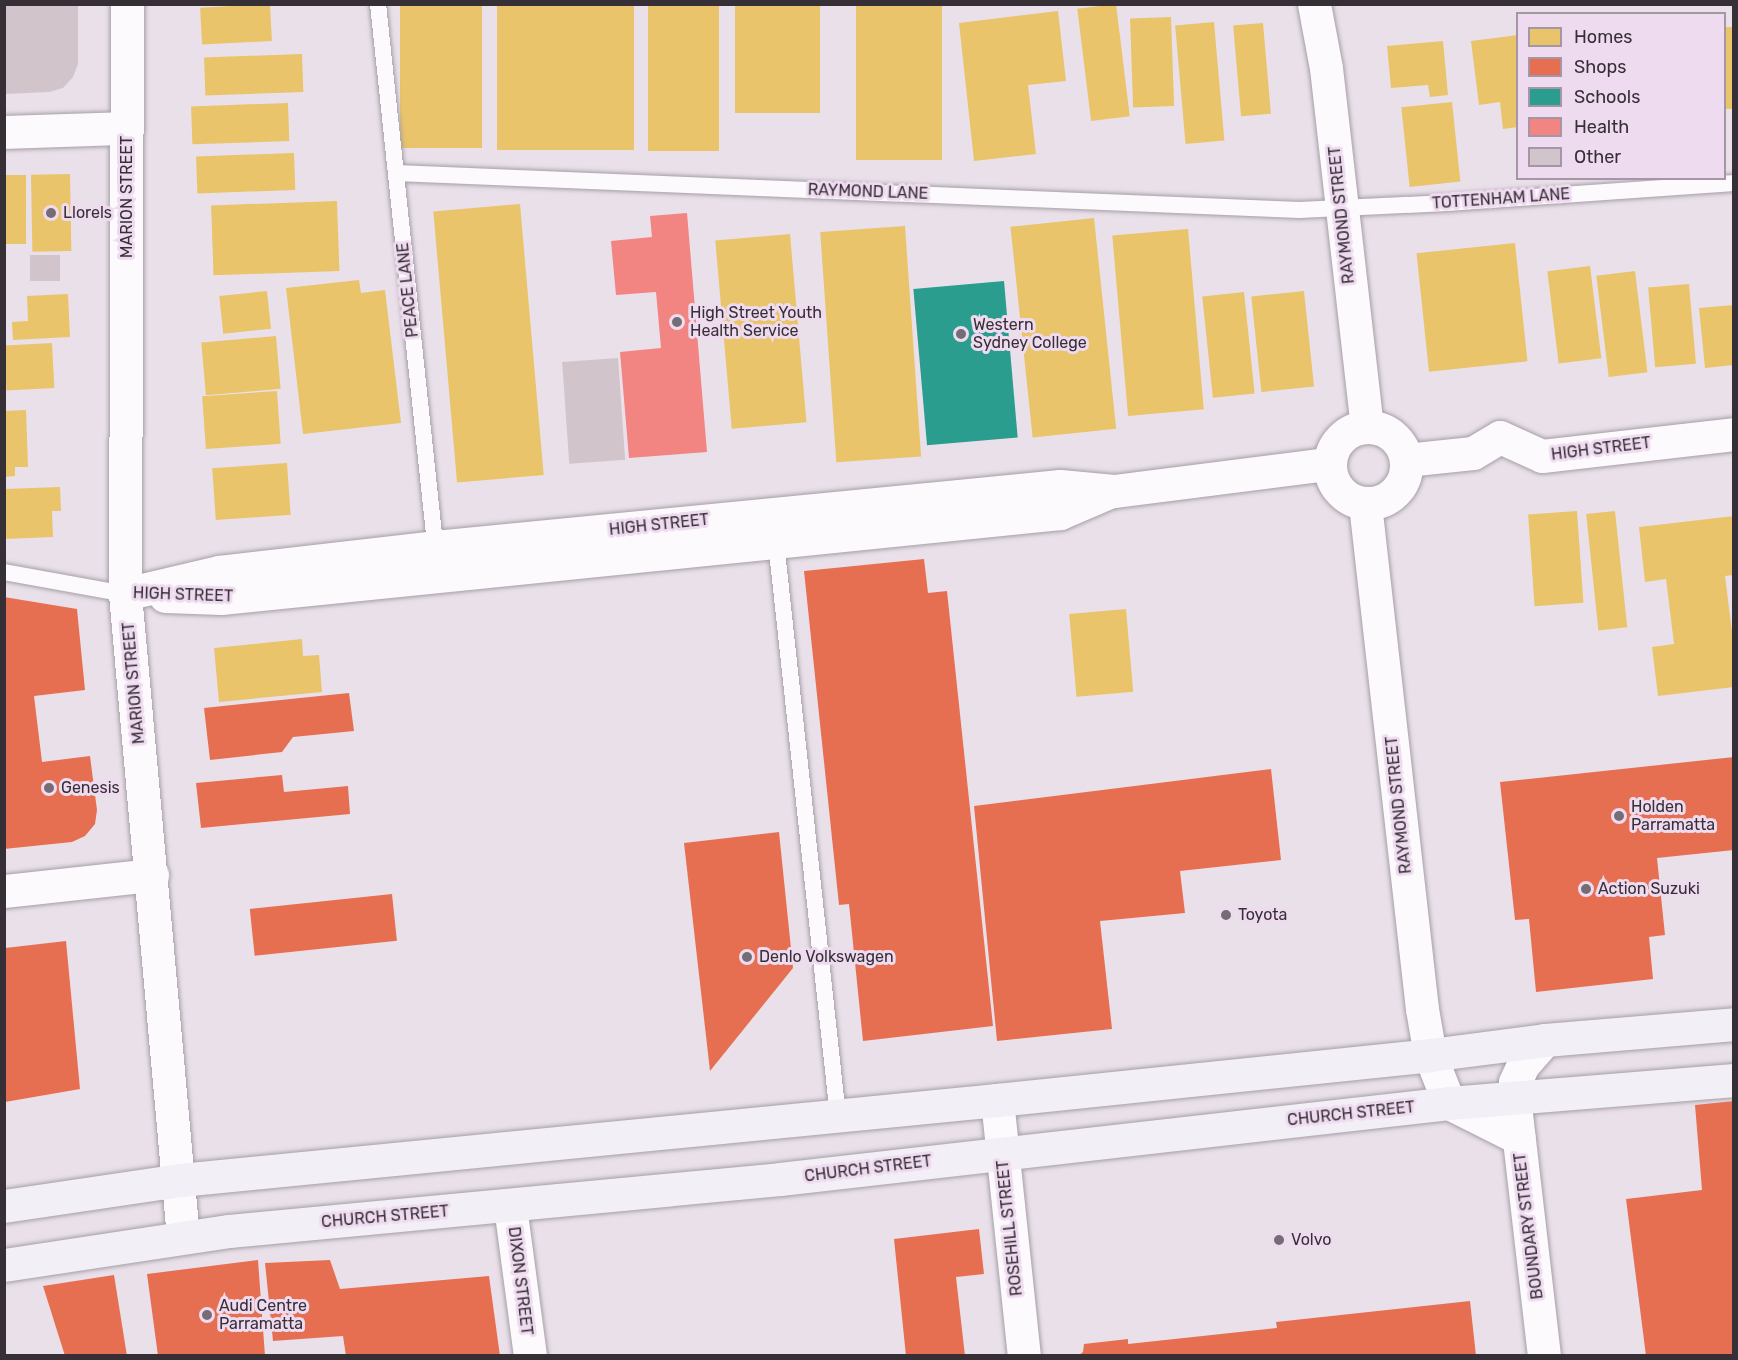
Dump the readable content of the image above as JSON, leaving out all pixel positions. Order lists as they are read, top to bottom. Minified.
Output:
{"streets":{"highway":["CHURCH STREET"],"street":["MARION STREET","RAYMOND STREET","HIGH STREET","BOUNDARY STREET","ROSEHILL STREET","DIXON STREET"],"lane":["RAYMOND LANE","TOTTENHAM LANE","PEACE LANE"]},"crossings":[["RAYMOND LANE","TOTTENHAM LANE"],["RAYMOND LANE","RAYMOND STREET"],["RAYMOND LANE","PEACE LANE"],["MARION STREET","HIGH STREET"],["MARION STREET","CHURCH STREET"],["TOTTENHAM LANE","RAYMOND STREET"],["RAYMOND STREET","HIGH STREET"],["RAYMOND STREET","CHURCH STREET"],["RAYMOND STREET","BOUNDARY STREET"],["PEACE LANE","HIGH STREET"],["CHURCH STREET","BOUNDARY STREET"],["CHURCH STREET","ROSEHILL STREET"],["CHURCH STREET","DIXON STREET"]],"places":["Llorels","High Street Youth Health Service","Western Sydney College","Genesis","Holden Parramatta","Action Suzuki","Toyota","Denlo Volkswagen","Volvo","Audi Centre Parramatta"],"legend":["Homes","Shops","Schools","Health","Other"]}
